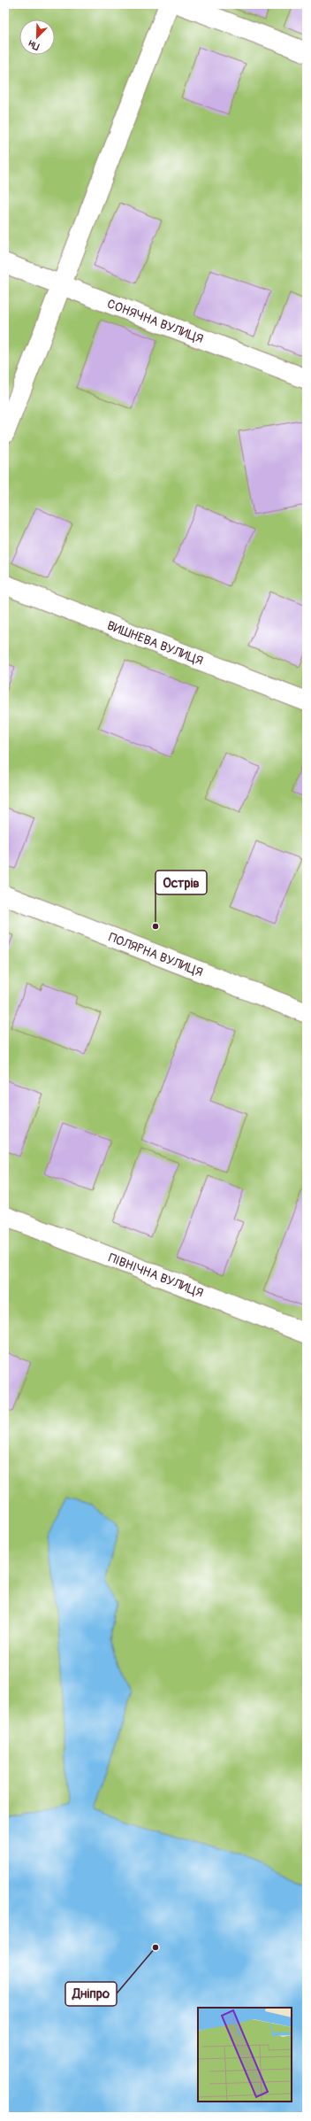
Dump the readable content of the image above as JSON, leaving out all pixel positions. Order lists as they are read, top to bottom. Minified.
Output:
{"streets":{"street":["СОНЯЧНА ВУЛИЦЯ","ВИШНЕВА ВУЛИЦЯ","ПОЛЯРНА ВУЛИЦЯ","ПІВНІЧНА ВУЛИЦЯ"]},"places":["Острів","Дніпро"],"north":"bottom left"}
